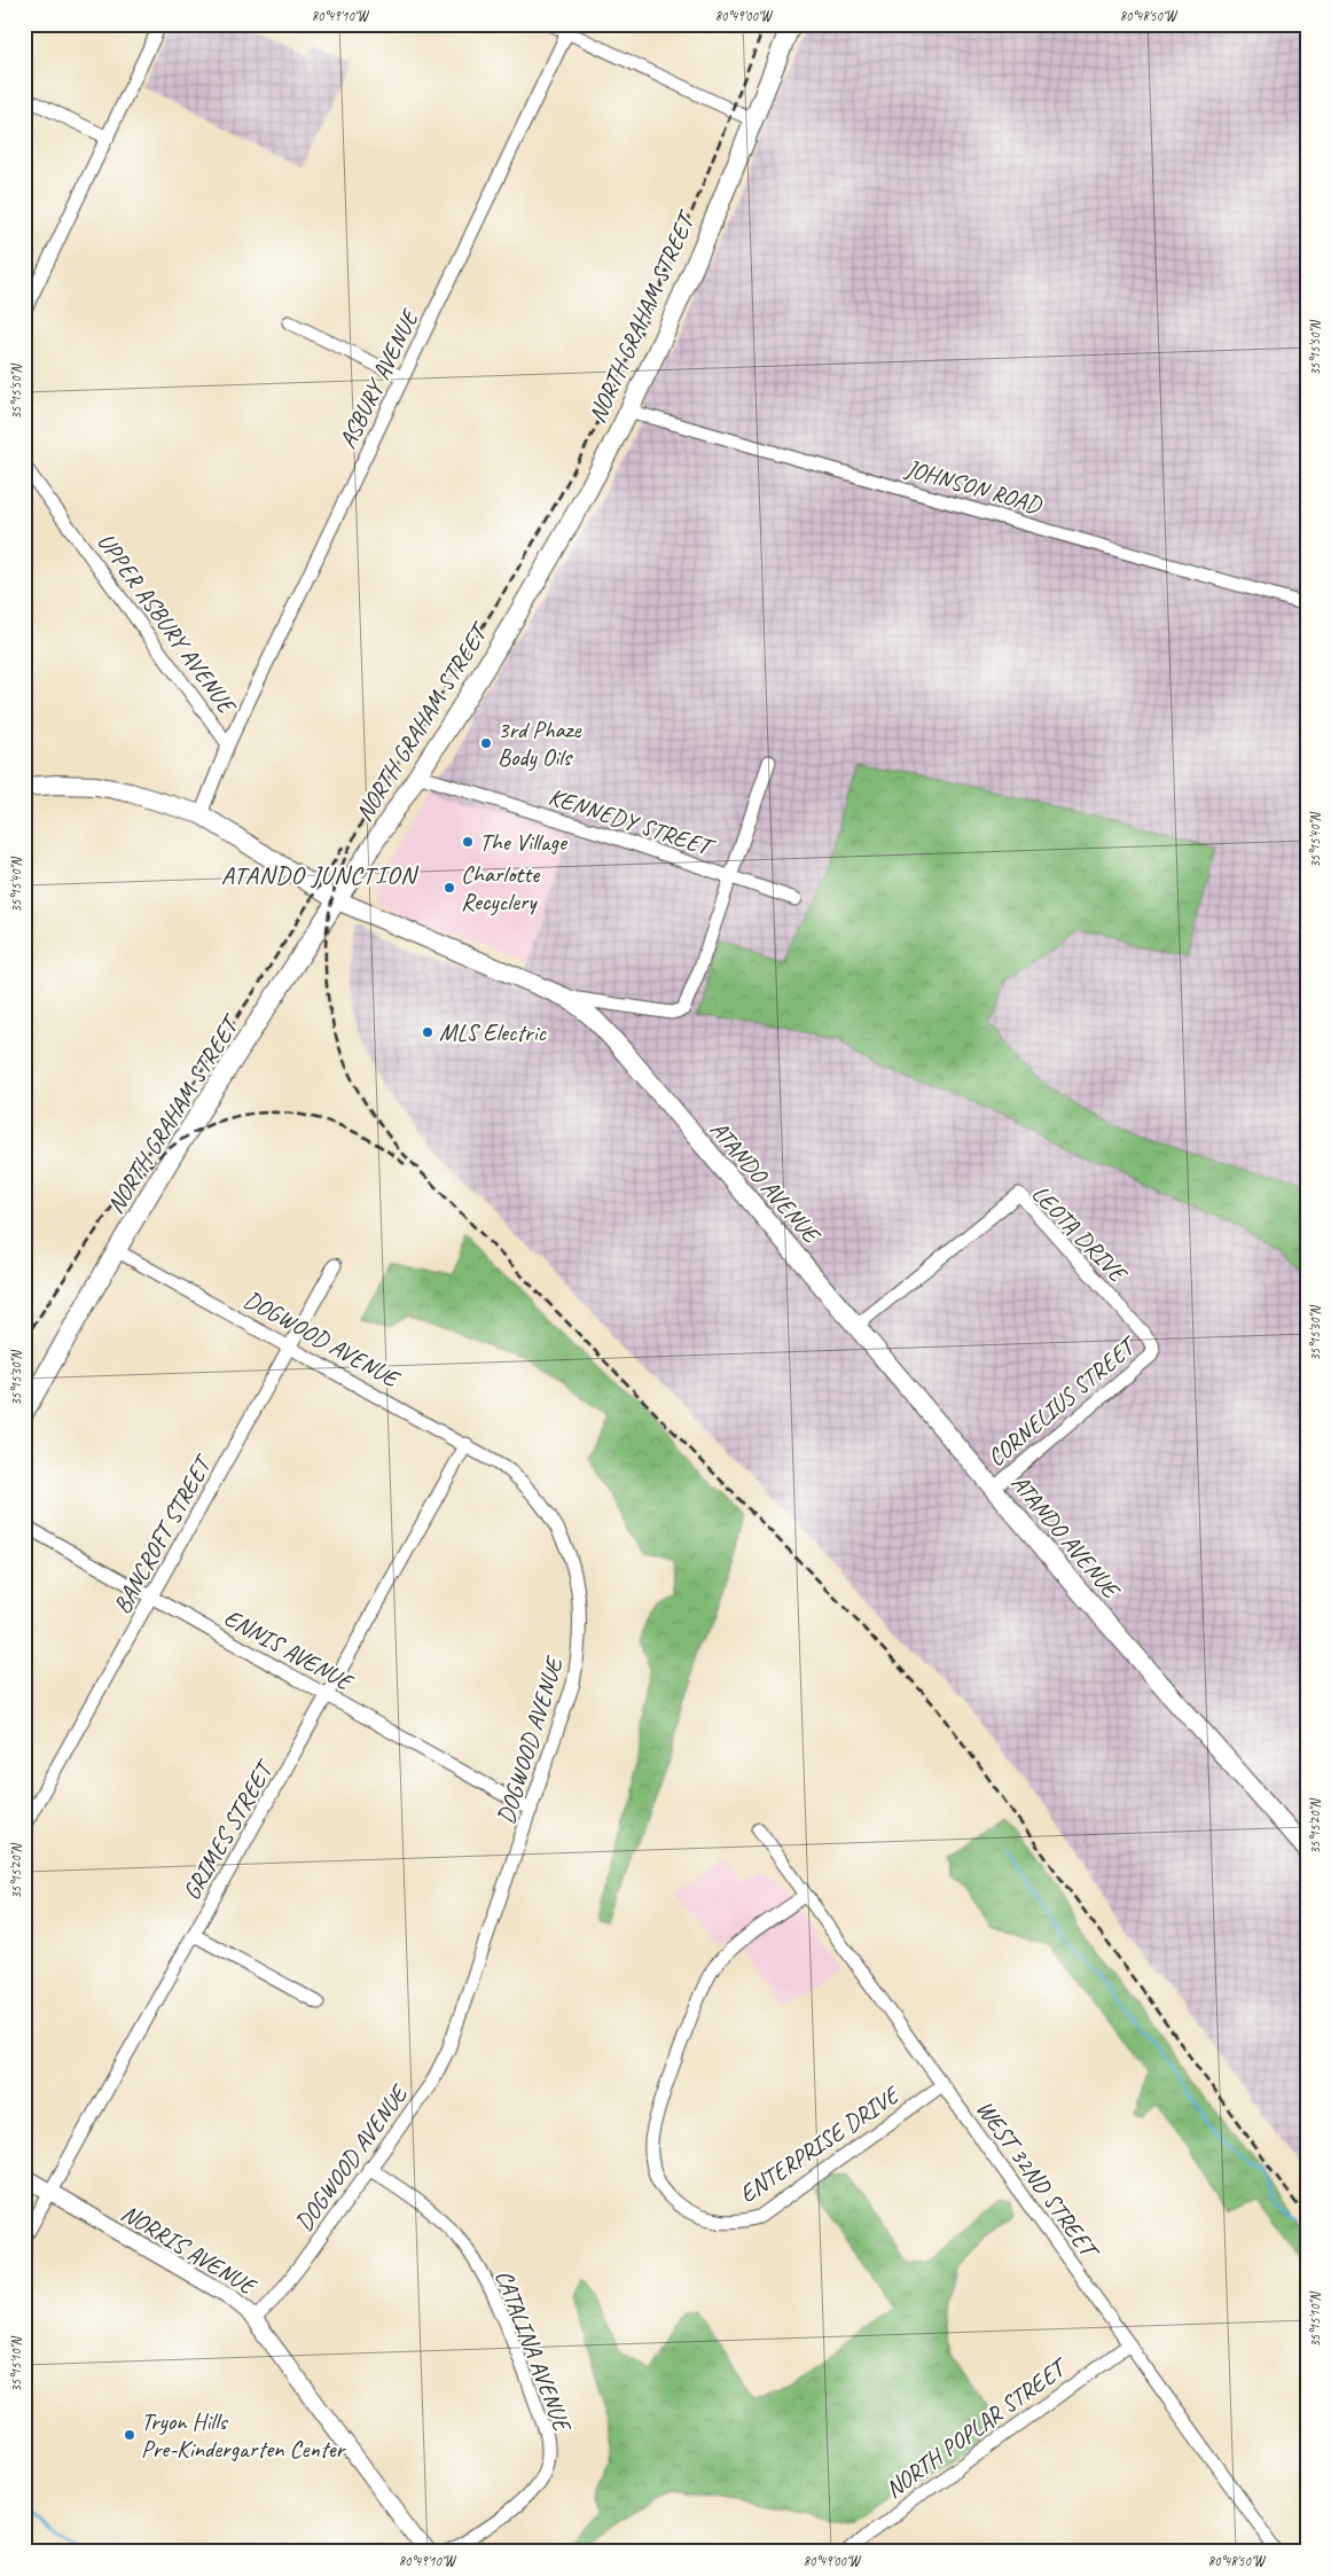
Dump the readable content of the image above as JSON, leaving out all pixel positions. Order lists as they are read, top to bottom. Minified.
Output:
{"streets":{"main road":["NORTH GRAHAM STREET","ATANDO AVENUE"],"street":["ASBURY AVENUE","JOHNSON ROAD","UPPER ASBURY AVENUE","KENNEDY STREET","LEOTA DRIVE","DOGWOOD AVENUE","CORNELIUS STREET","BANCROFT STREET","ENNIS AVENUE","GRIMES STREET","ENTERPRISE DRIVE","WEST 32ND STREET","NORRIS AVENUE","CATALINA AVENUE","NORTH POPLAR STREET"]},"crossings":[["NORTH GRAHAM STREET","JOHNSON ROAD"],["NORTH GRAHAM STREET","KENNEDY STREET"],["NORTH GRAHAM STREET","ATANDO AVENUE"],["NORTH GRAHAM STREET","DOGWOOD AVENUE"],["ASBURY AVENUE","UPPER ASBURY AVENUE"],["UPPER ASBURY AVENUE","ATANDO AVENUE"],["ATANDO AVENUE","LEOTA DRIVE"],["ATANDO AVENUE","CORNELIUS STREET"],["LEOTA DRIVE","CORNELIUS STREET"],["DOGWOOD AVENUE","BANCROFT STREET"],["DOGWOOD AVENUE","ENNIS AVENUE"],["DOGWOOD AVENUE","GRIMES STREET"],["DOGWOOD AVENUE","NORRIS AVENUE"],["DOGWOOD AVENUE","CATALINA AVENUE"],["BANCROFT STREET","ENNIS AVENUE"],["ENNIS AVENUE","GRIMES STREET"],["GRIMES STREET","NORRIS AVENUE"],["ENTERPRISE DRIVE","WEST 32ND STREET"],["WEST 32ND STREET","NORTH POPLAR STREET"]],"districts":["ATANDO JUNCTION"],"places":["3rd Phaze Body Oils","The Village","Charlotte Recyclery","MLS Electric","Tryon Hills Pre-Kindergarten Center"],"coordinates":["80°49'10\"W","80°49'00\"W","80°48'50\"W","35°15'50\"N","35°15'40\"N","35°15'30\"N","35°15'20\"N","35°15'10\"N"]}
